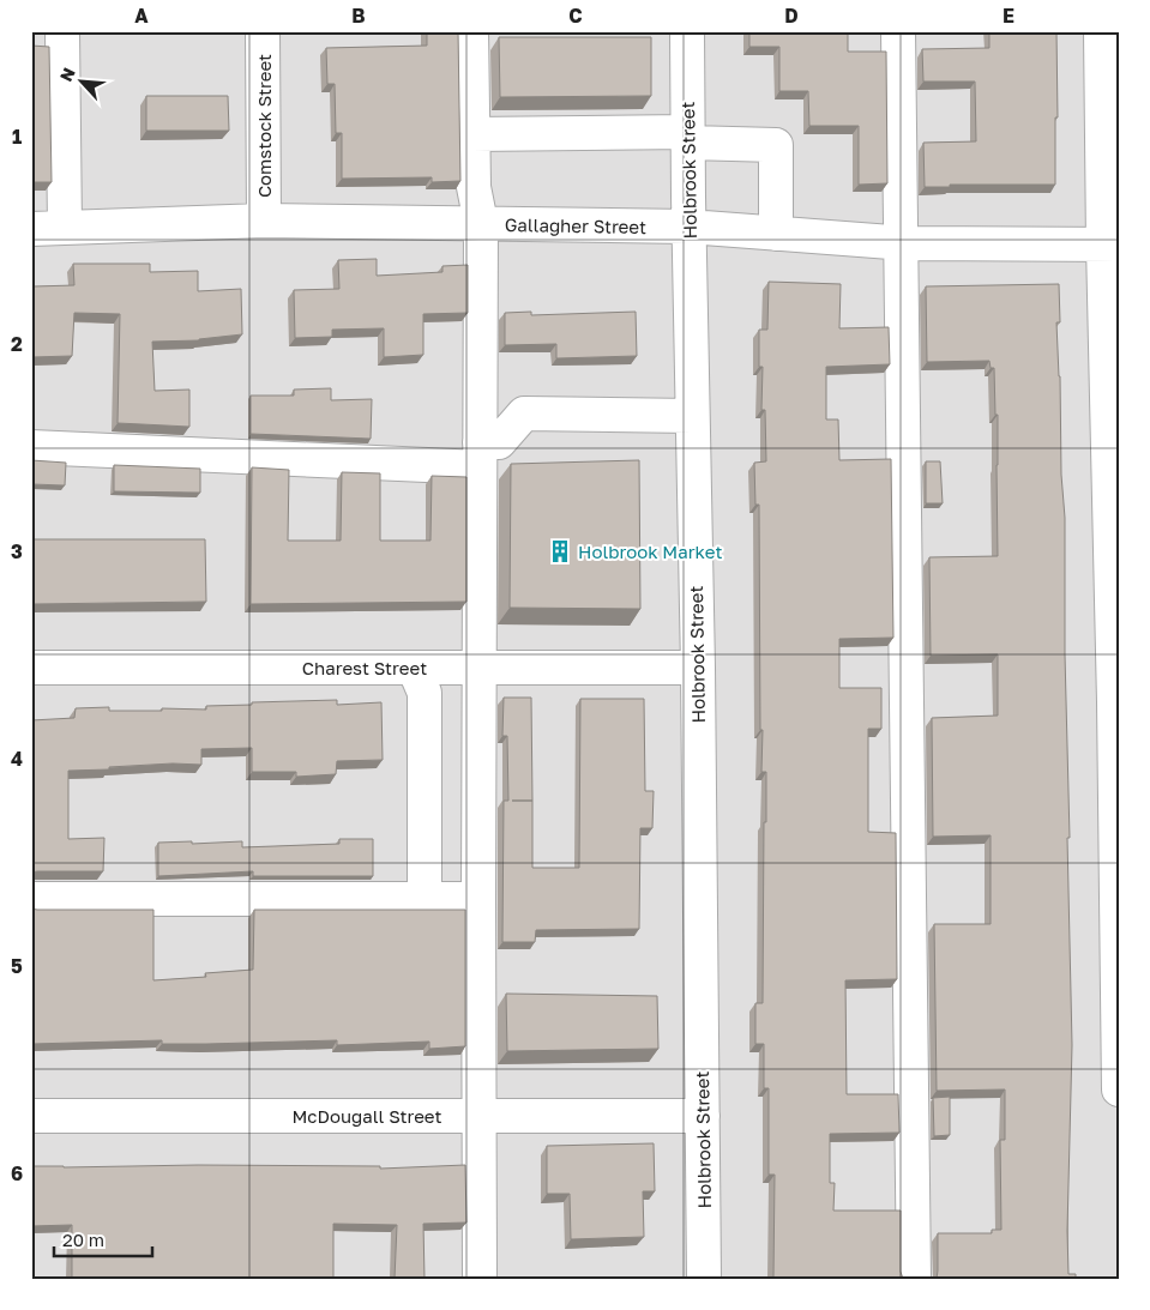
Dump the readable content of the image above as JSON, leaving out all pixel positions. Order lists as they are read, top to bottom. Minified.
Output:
{"streets":{"street":["Comstock Street","Holbrook Street","Gallagher Street","Charest Street","McDougall Street"]},"crossings":[["Comstock Street","Gallagher Street"],["Holbrook Street","Gallagher Street"],["Holbrook Street","Charest Street"],["Holbrook Street","McDougall Street"]],"places":{"building":["Holbrook Market"]},"scale_bar":"20 m","north":"top left","grid":{"columns":["A","B","C","D","E"],"rows":["1","2","3","4","5","6"]}}
